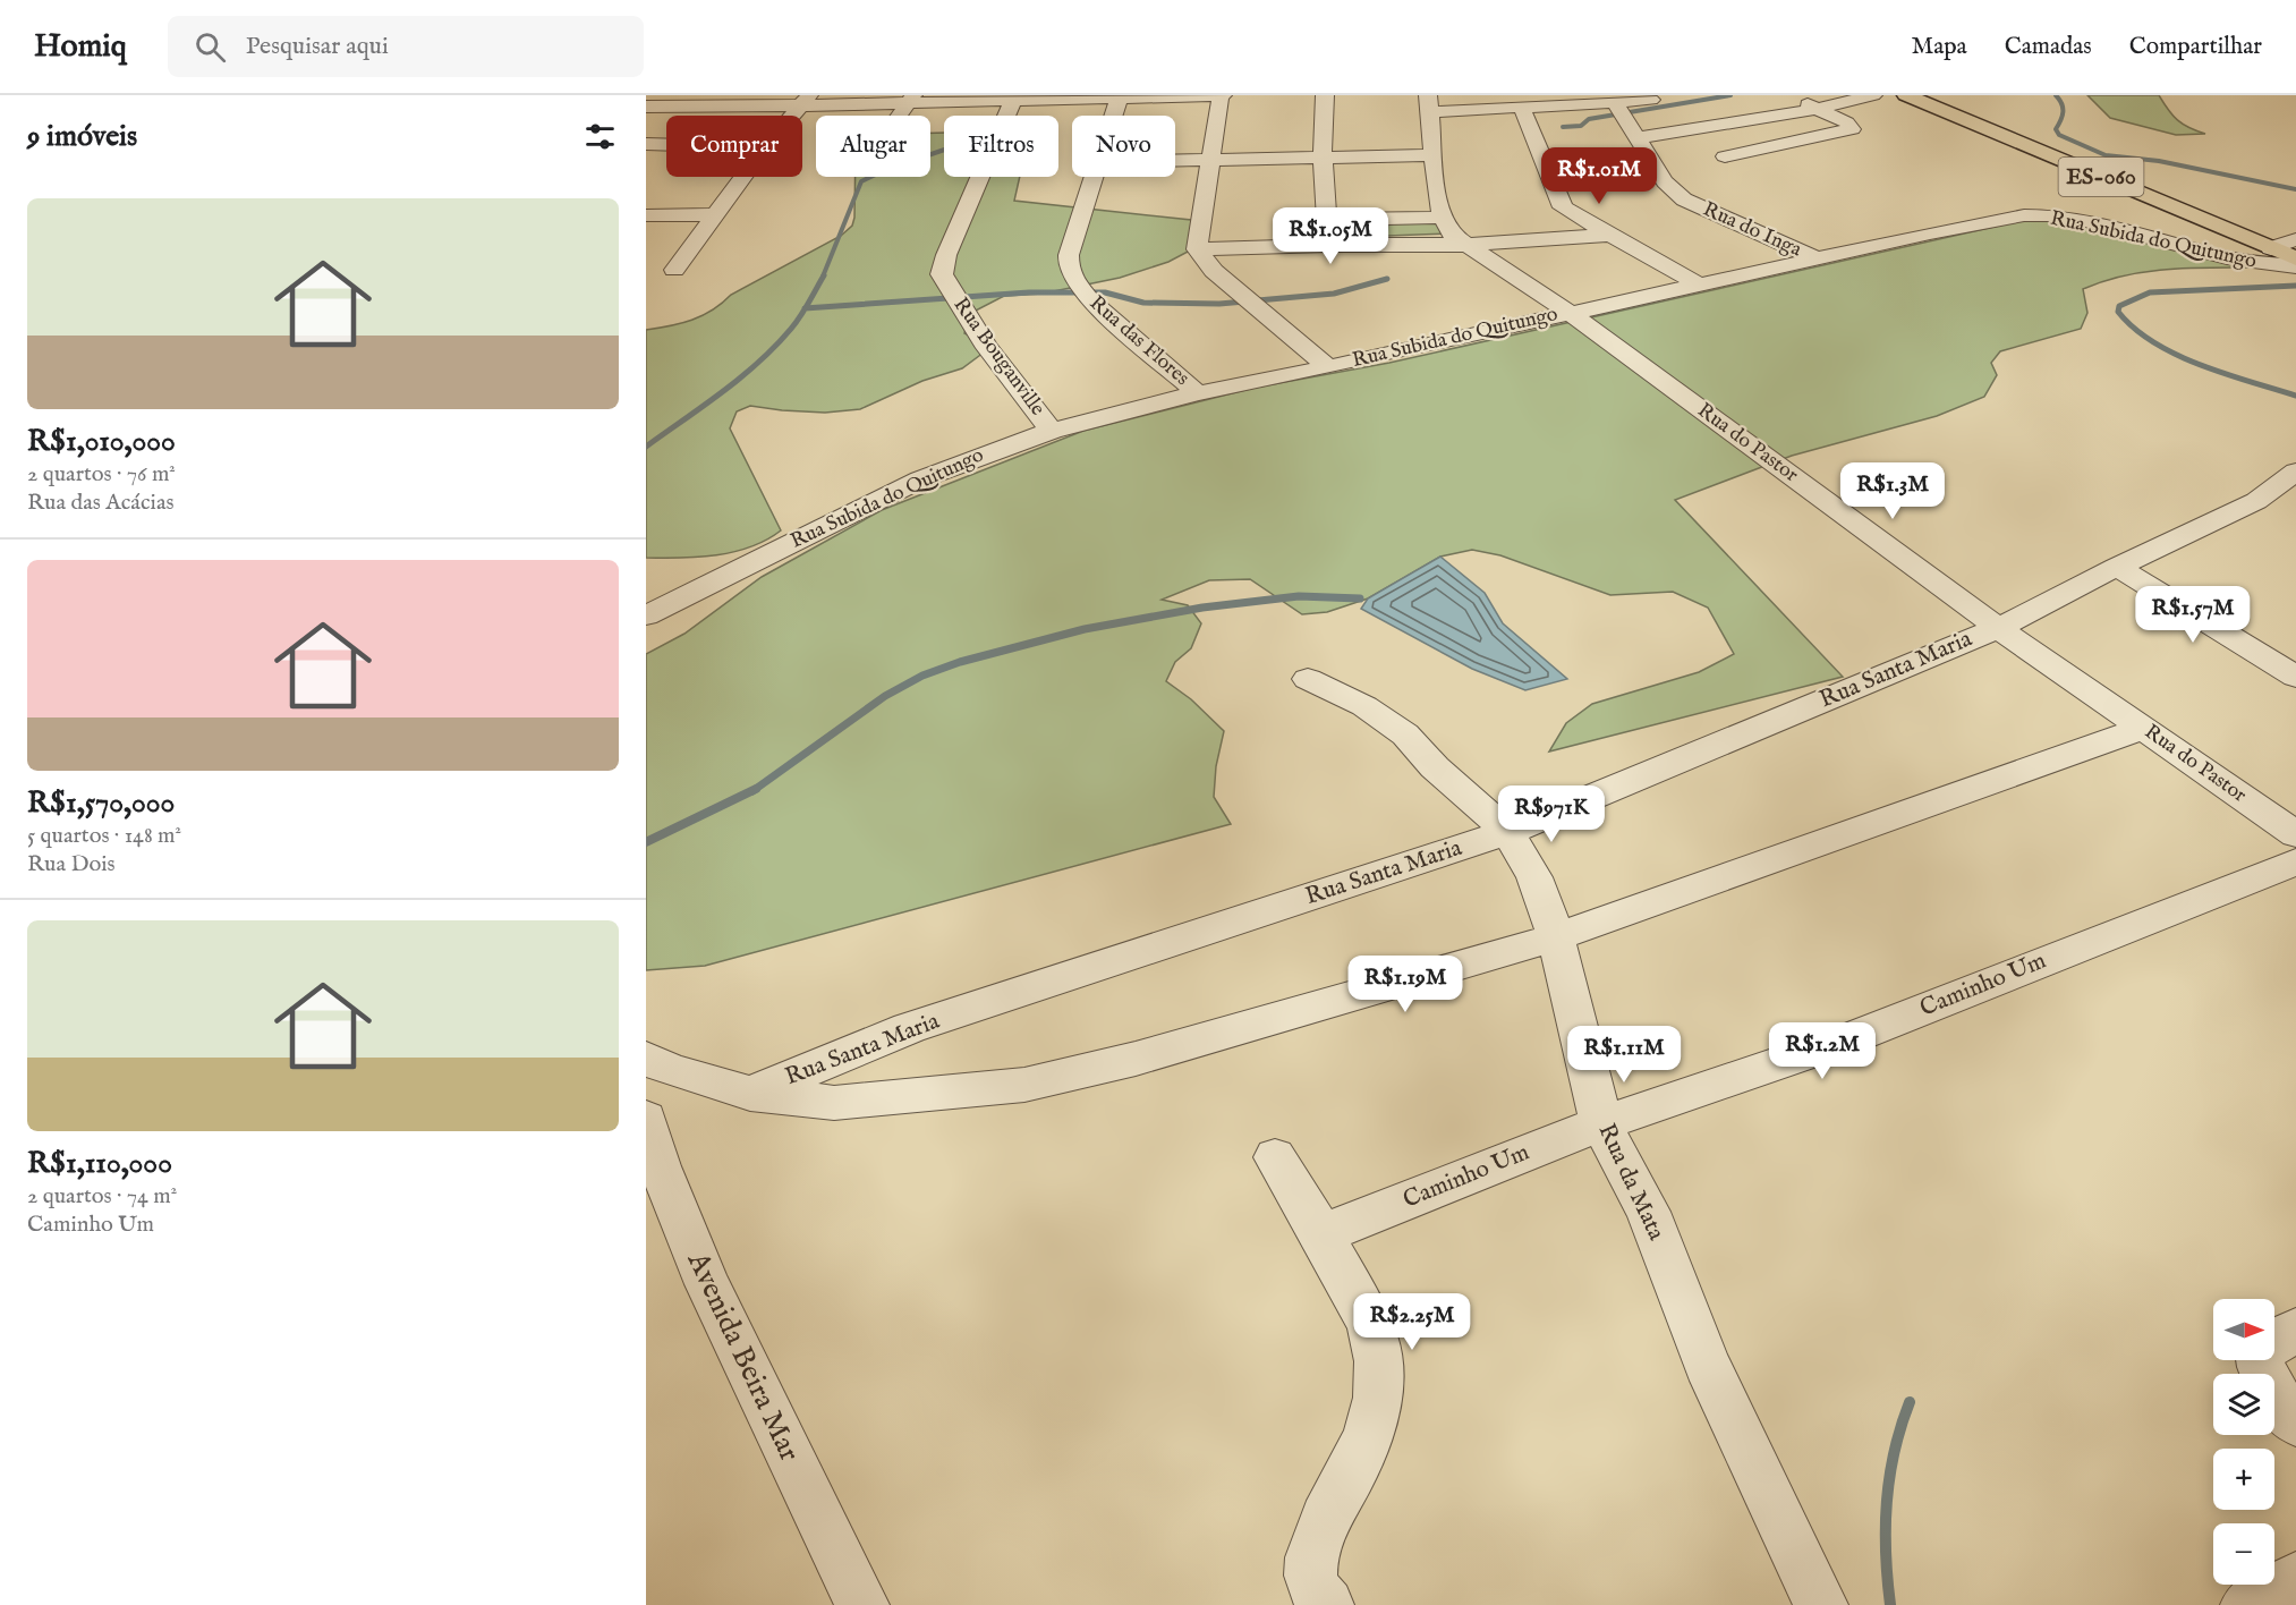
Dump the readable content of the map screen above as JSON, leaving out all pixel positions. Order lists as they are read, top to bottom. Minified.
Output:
{"streets":{"main road":["ES-060"],"street":["Rua do Inga","Rua Subida do Quitungo","Rua das Flores","Rua Bouganville","Rua do Pastor","Rua Santa Maria","Caminho Um","Rua da Mata","Avenida Beira Mar"]},"crossings":[["Rua do Inga","Rua Subida do Quitungo"],["Rua Subida do Quitungo","Rua das Flores"],["Rua Subida do Quitungo","Rua Bouganville"],["Rua Subida do Quitungo","Rua do Pastor"],["Rua do Pastor","Rua Santa Maria"],["Rua Santa Maria","Rua da Mata"],["Caminho Um","Rua da Mata"]],"north":"right","page":{"header":"Homiq","search":"Pesquisar aqui","nav":["Mapa","Camadas","Compartilhar"],"heading":"9 imóveis","chip":["Comprar","Alugar","Filtros","Novo"],"price":["R$1.01M","R$1.05M","R$1.3M","R$1.57M","R$971K","R$1.19M","R$1.2M","R$1.11M","R$2.25M"],"list":[{"name":"R$1,010,000","note":"2 quartos · 76 m² · Rua das Acácias"},{"name":"R$1,570,000","note":"5 quartos · 148 m² · Rua Dois"},{"name":"R$1,110,000","note":"2 quartos · 74 m² · Caminho Um"}],"map_buttons":["+","−"]}}
